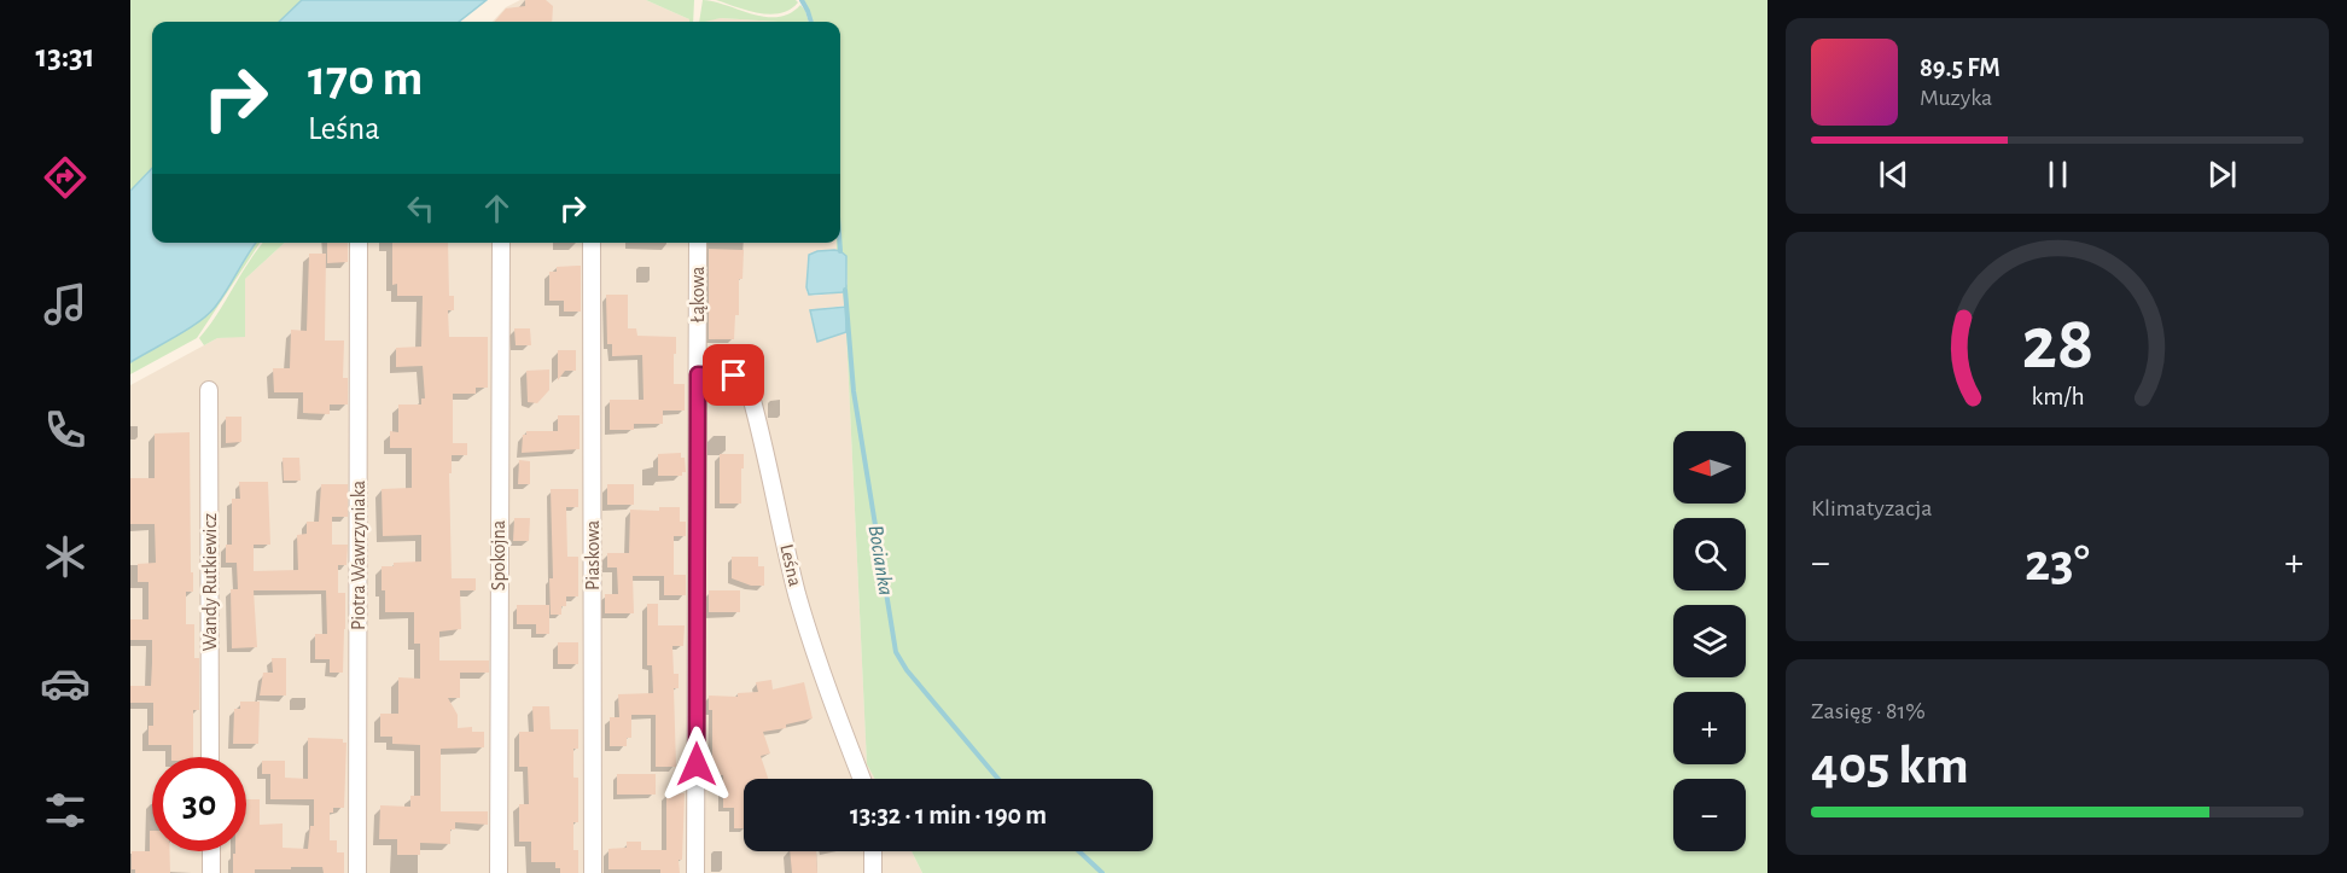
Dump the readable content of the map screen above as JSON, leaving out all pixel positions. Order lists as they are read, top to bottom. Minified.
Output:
{"streets":{"street":["Łąkowa","Piotra Wawrzyniaka","Spokojna","Piaskowa","Leśna","Wandy Rutkiewicz"]},"crossings":[["Łąkowa","Leśna"]],"water":["Bocianka"],"north":"left","page":{"tabs":"13:31","turn":["170 m","Leśna"],"song":["89.5 FM","Muzyka"],"map_buttons":["+","−"],"tile":["Klimatyzacja",["Zasięg · 81%","405 km"]],"heat":["−","23°","+"],"limit":"30","trip":"13:32 · 1 min · 190 m","gauge":["28","km/h"]}}
